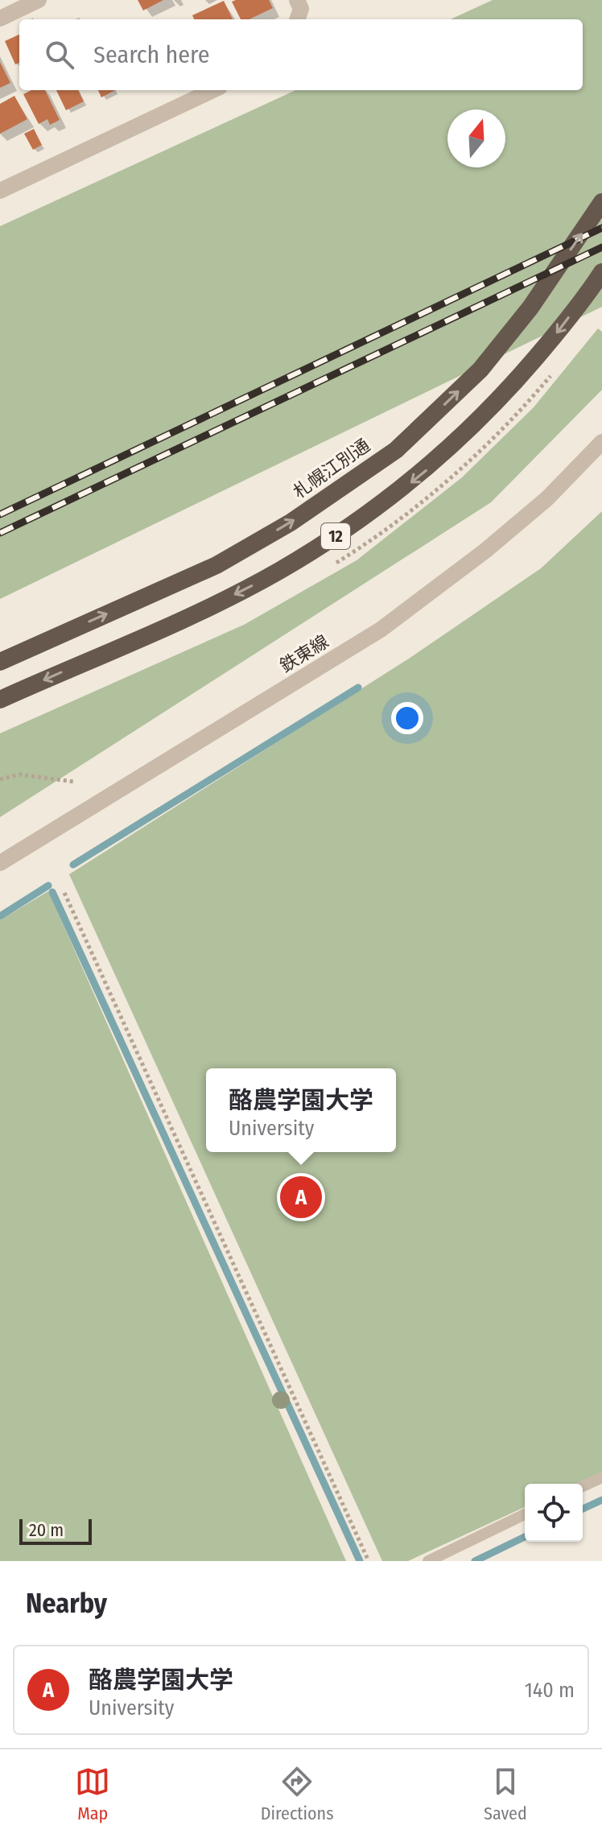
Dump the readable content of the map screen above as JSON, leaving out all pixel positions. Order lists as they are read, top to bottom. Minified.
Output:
{"streets":{"highway":["札幌江別通","12"],"street":["鉄東線"]},"scale_bar":"20 m","north":"top","page":{"search":"Search here","popup":["酪農学園大学","University"],"pins":"A","scale":"20 m","heading":"Nearby","list":[{"mark":"A","name":"酪農学園大学","note":"University","value":"140 m"}],"nav":["Map","Directions","Saved"]}}
